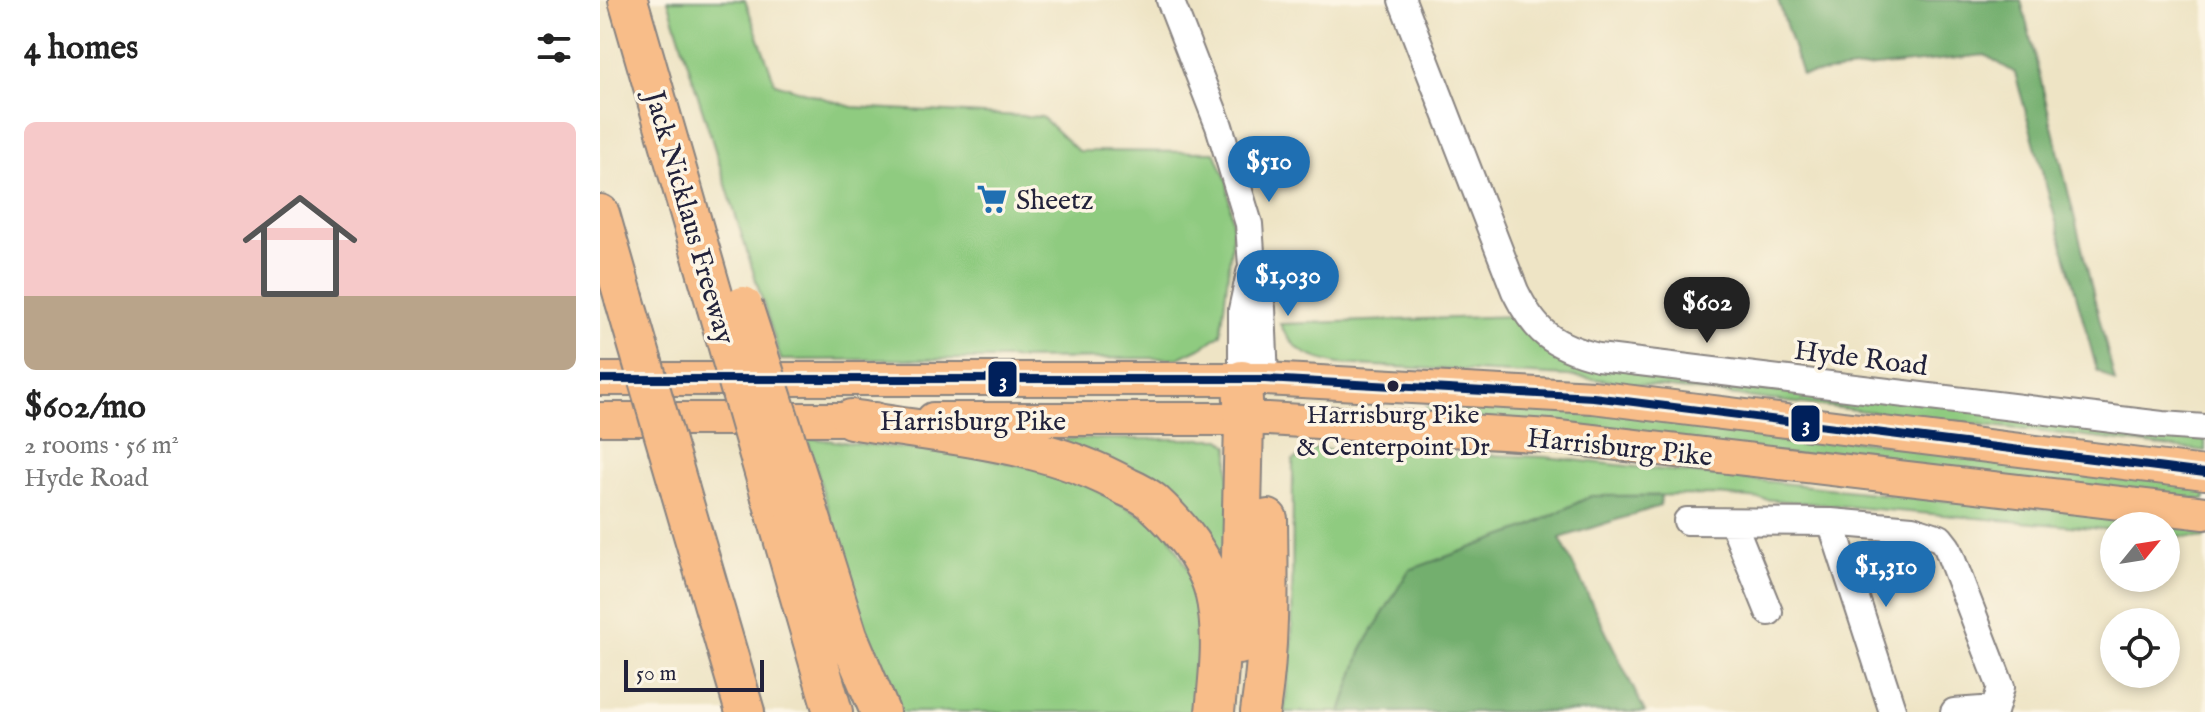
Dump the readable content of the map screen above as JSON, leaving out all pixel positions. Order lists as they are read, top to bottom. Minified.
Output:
{"streets":{"highway":["Jack Nicklaus Freeway"],"main road":["Harrisburg Pike"],"street":["Hyde Road"]},"places":{"supermarket":["Sheetz"],"other":["Harrisburg Pike & Centerpoint Dr"]},"lines":["transit line 3"],"scale_bar":"50 m","north":"top right","page":{"heading":"4 homes","list":[{"name":"$602/mo","note":"2 rooms · 56 m² · Hyde Road"}],"price":["$510","$1,030","$602","$1,310"],"scale":"50 m"}}
